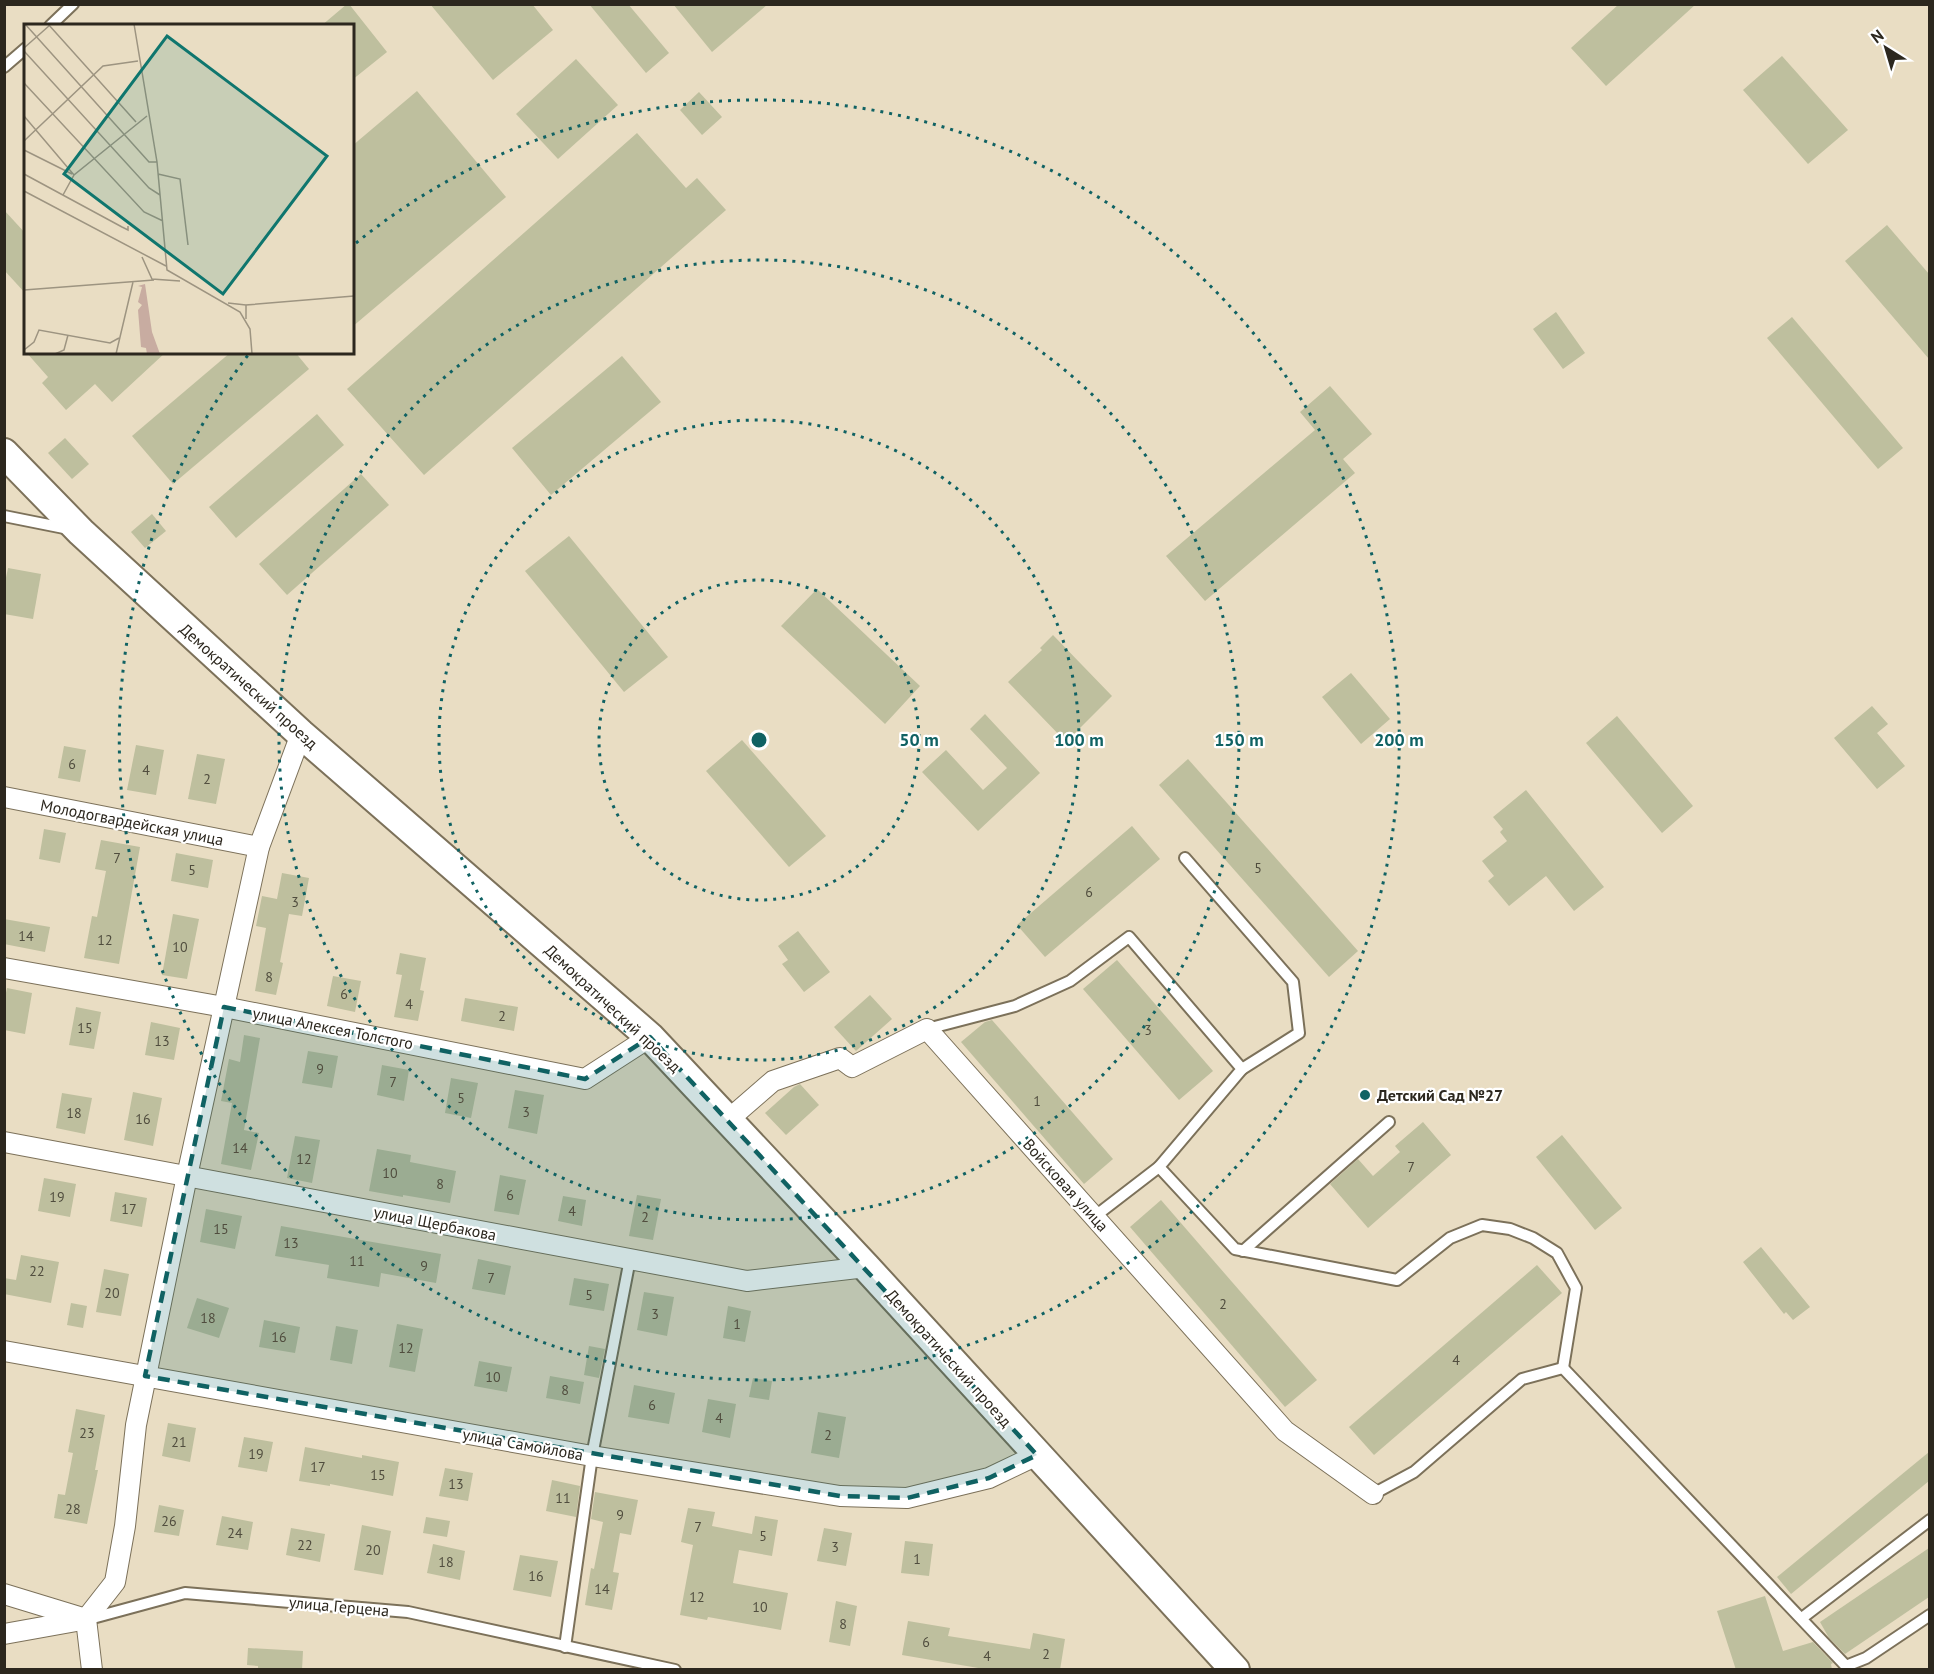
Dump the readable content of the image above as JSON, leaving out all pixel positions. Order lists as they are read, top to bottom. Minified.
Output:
{"streets":{"main road":["Демократический проезд"],"street":["Молодогвардейская улица","улица Алексея Толстого","Войсковая улица","улица Щербакова","улица Самойлова"],"lane":["улица Герцена"]},"crossings":[["Демократический проезд","улица Алексея Толстого"],["Демократический проезд","улица Щербакова"],["Демократический проезд","улица Самойлова"]],"places":["Детский Сад №27"],"house_numbers":["6","4","2","7","5","5","6","3","14","12","10","8","6","4","2","15","3","13","9","7","5","1","3","18","16","14","12","7","10","8","6","19","17","4","2","15","13","11","9","22","7","20","5","2","3","18","1","16","12","4","10","8","6","4","23","2","21","19","17","15","13","11","28","9","26","7","24","5","22","3","20","1","18","16","14","12","10","8","6","2","4"],"north":"top left","rings":["50 m","100 m","150 m","200 m"]}
